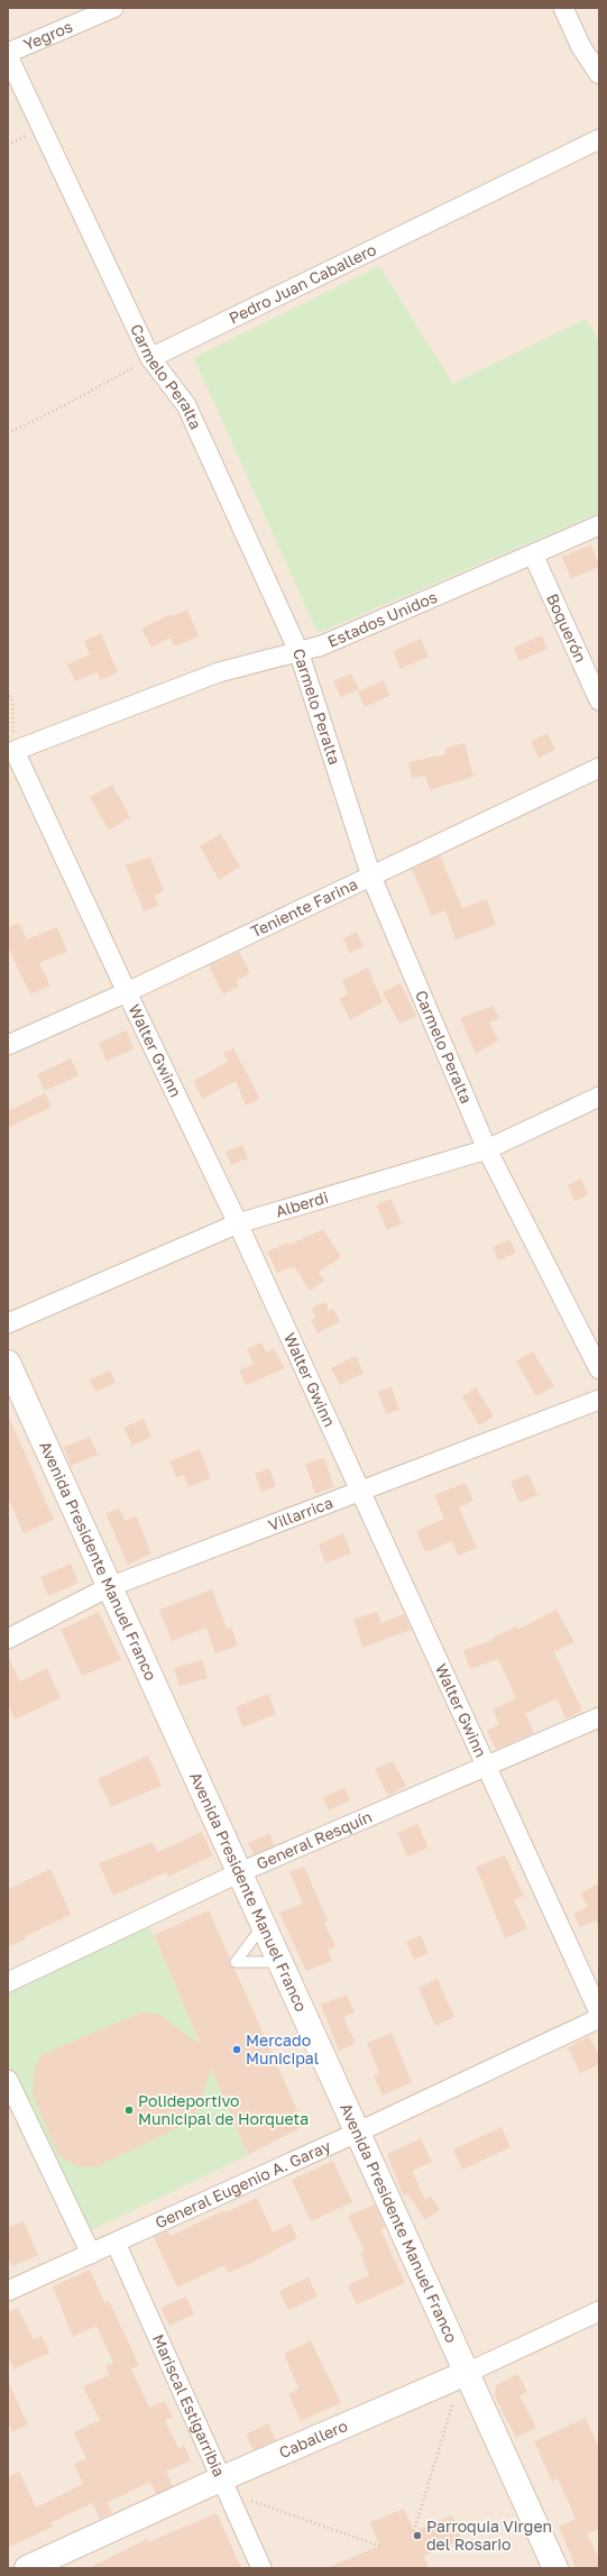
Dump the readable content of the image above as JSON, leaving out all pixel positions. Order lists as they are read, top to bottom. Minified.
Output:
{"streets":{"main road":["Avenida Presidente Manuel Franco","Caballero"],"street":["Yegros","Pedro Juan Caballero","Carmelo Peralta","Estados Unidos","Boquerón","Teniente Farina","Walter Gwinn","Alberdi","Villarrica","General Resquín","General Eugenio A. Garay","Mariscal Estigarribia"]},"crossings":[["Yegros","Carmelo Peralta"],["Pedro Juan Caballero","Carmelo Peralta"],["Carmelo Peralta","Estados Unidos"],["Carmelo Peralta","Teniente Farina"],["Carmelo Peralta","Alberdi"],["Estados Unidos","Boquerón"],["Estados Unidos","Walter Gwinn"],["Teniente Farina","Walter Gwinn"],["Walter Gwinn","Alberdi"],["Walter Gwinn","Villarrica"],["Walter Gwinn","General Resquín"],["Villarrica","Avenida Presidente Manuel Franco"],["Avenida Presidente Manuel Franco","General Resquín"],["Avenida Presidente Manuel Franco","General Eugenio A. Garay"],["Avenida Presidente Manuel Franco","Caballero"],["General Eugenio A. Garay","Mariscal Estigarribia"],["Mariscal Estigarribia","Caballero"]],"places":["Mercado Municipal","Polideportivo Municipal de Horqueta","Parroquia Virgen del Rosario"]}
